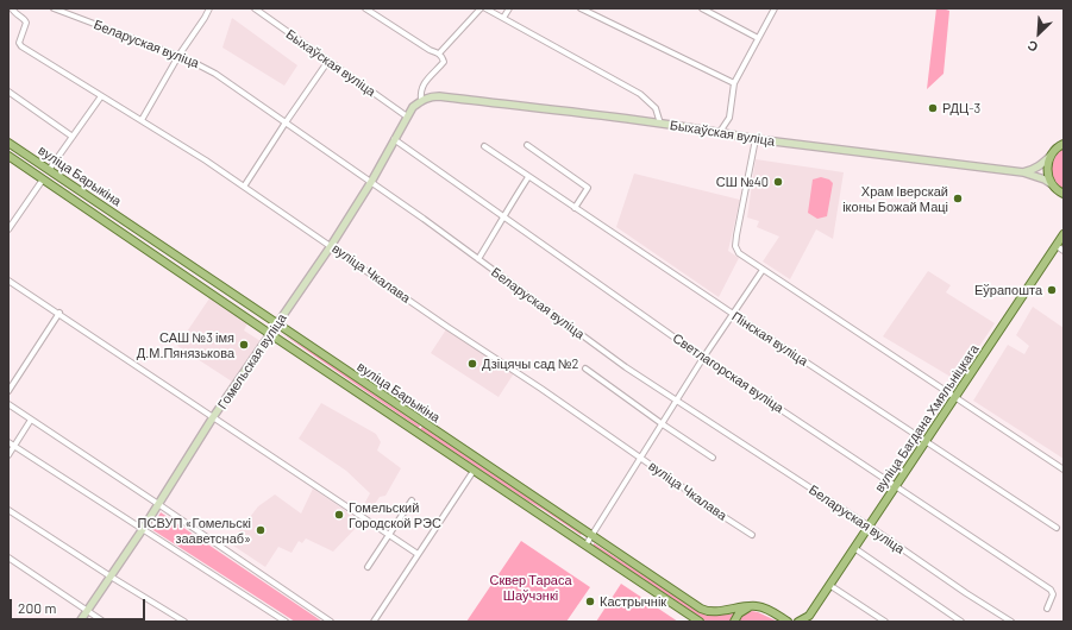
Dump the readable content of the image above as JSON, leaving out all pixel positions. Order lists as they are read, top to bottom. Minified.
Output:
{"streets":{"main road":["Быхаўская вуліца","вуліца Барыкіна","Гомельская вуліца","вуліца Багдана Хмяльніцкага"],"street":["Беларуская вуліца","вуліца Чкалава","Пінская вуліца","Светлагорская вуліца"]},"crossings":[["Беларуская вуліца","Гомельская вуліца"],["Беларуская вуліца","вуліца Багдана Хмяльніцкага"],["Быхаўская вуліца","Гомельская вуліца"],["вуліца Барыкіна","Гомельская вуліца"],["вуліца Чкалава","Гомельская вуліца"],["Пінская вуліца","вуліца Багдана Хмяльніцкага"],["Гомельская вуліца","Светлагорская вуліца"],["Светлагорская вуліца","вуліца Багдана Хмяльніцкага"]],"parks":["Сквер Тараса Шаўчэнкі"],"places":["РДЦ-3","СШ №40","Храм Іверскай іконы Божай Маці","Еўрапошта","САШ №3 імя Д.М.Пянязькова","Дзіцячы сад №2","Гомельский Городской РЭС","ПСВУП «Гомельскі зааветснаб»","Кастрычнік"],"scale_bar":"200 m","north":"bottom left"}
